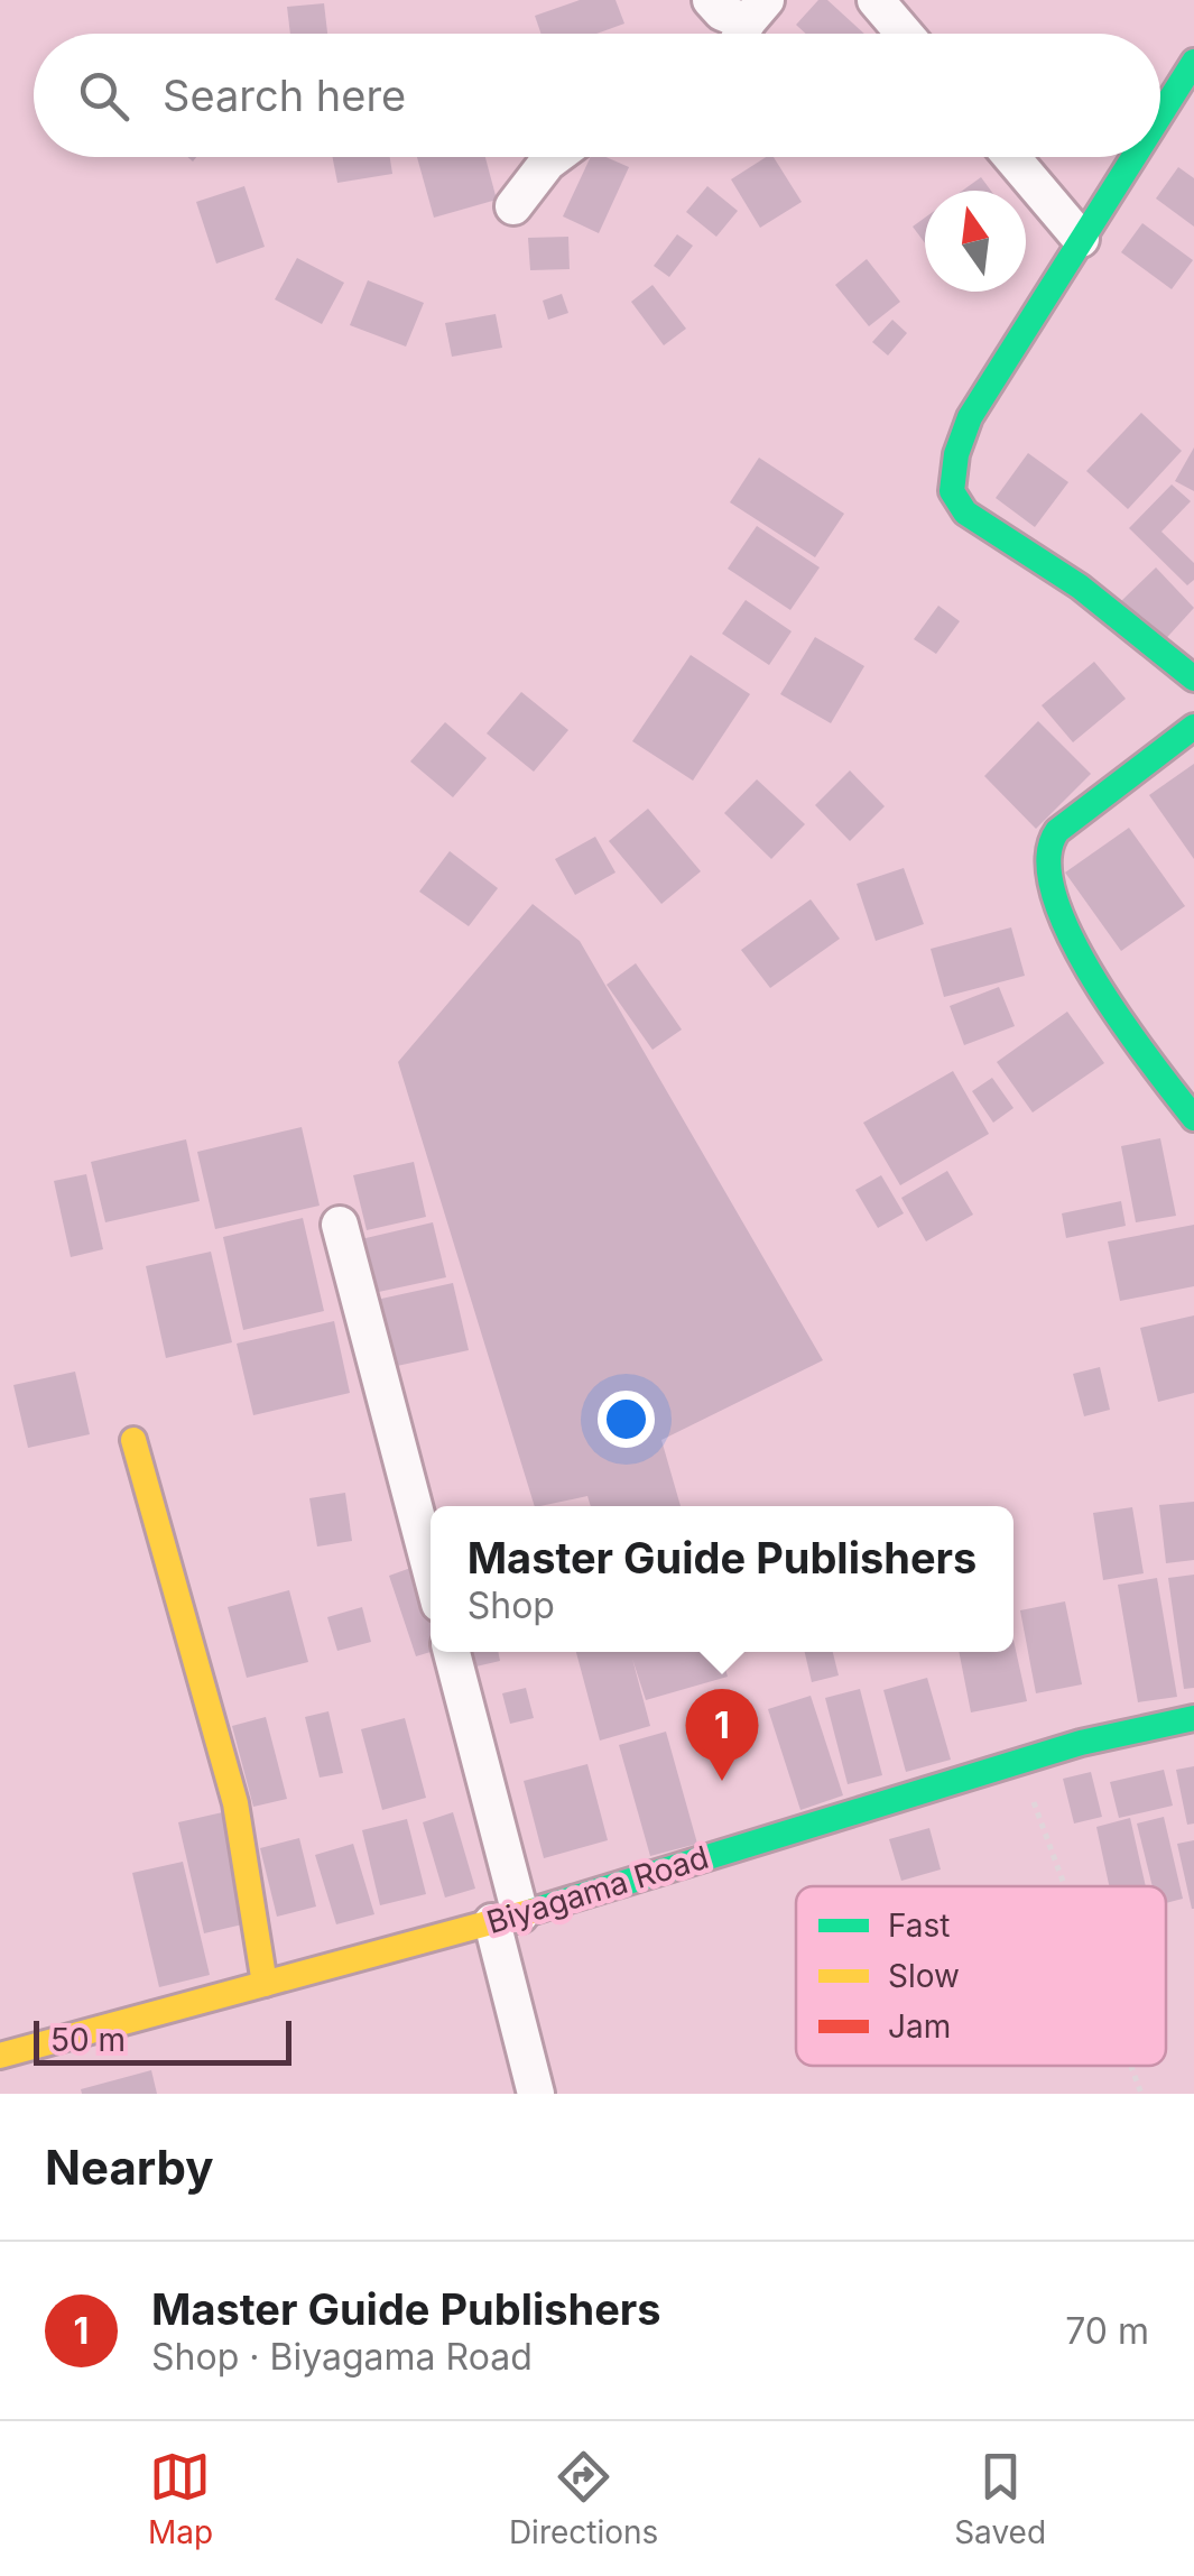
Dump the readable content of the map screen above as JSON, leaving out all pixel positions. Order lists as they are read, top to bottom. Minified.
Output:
{"streets":{"street":["Biyagama Road"]},"legend":["Fast","Slow","Jam"],"scale_bar":"50 m","north":"top","page":{"search":"Search here","popup":["Master Guide Publishers","Shop"],"pins":"1","scale":"50 m","heading":"Nearby","list":[{"mark":"1","name":"Master Guide Publishers","note":"Shop · Biyagama Road","value":"70 m"}],"nav":["Map","Directions","Saved"]}}
